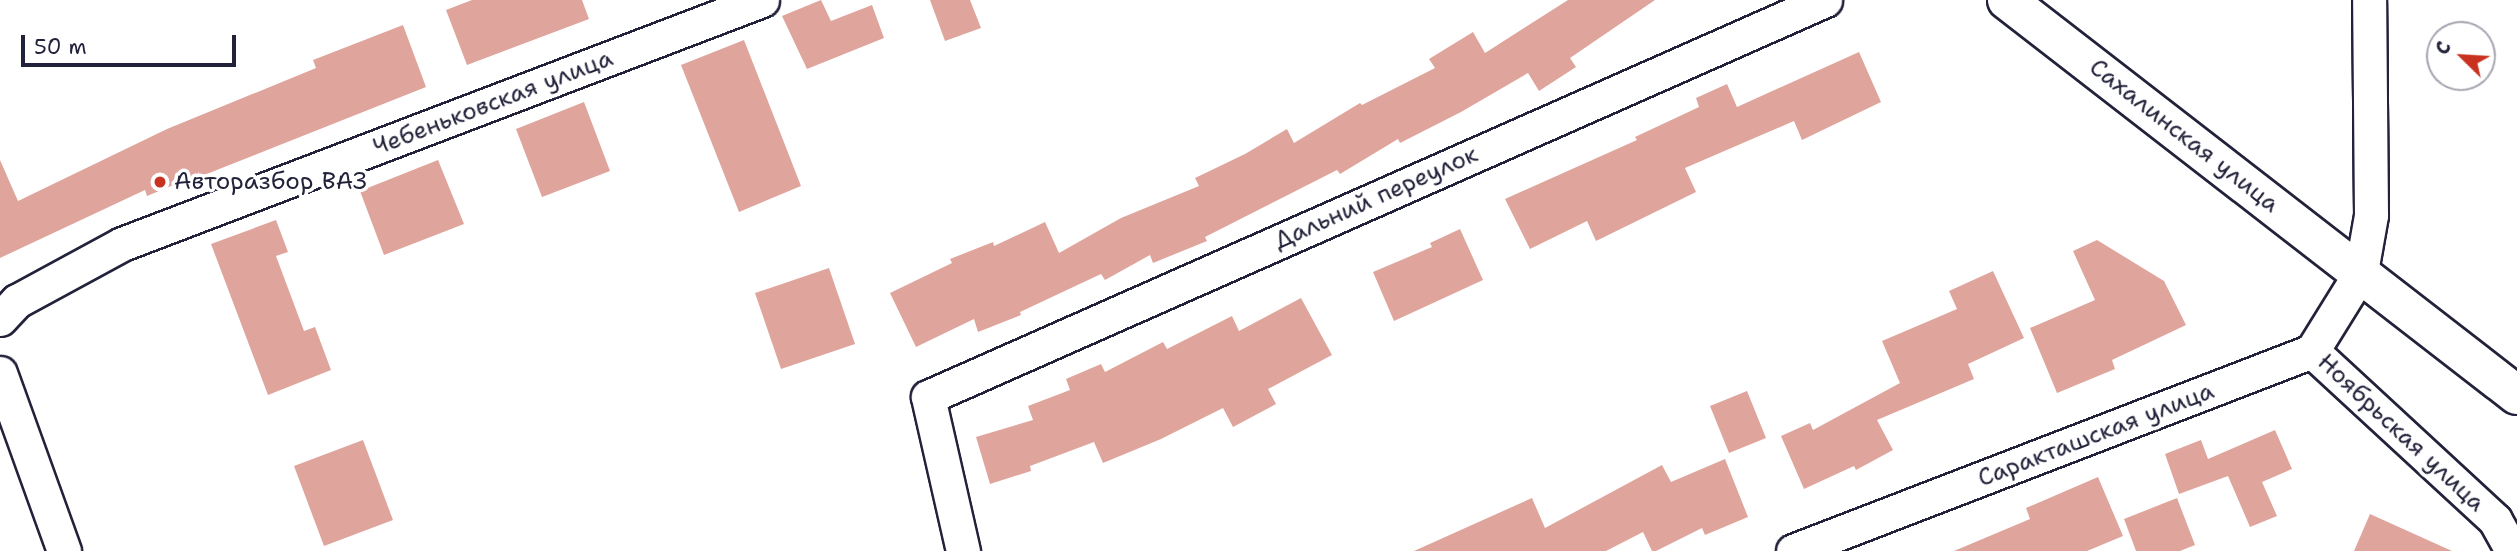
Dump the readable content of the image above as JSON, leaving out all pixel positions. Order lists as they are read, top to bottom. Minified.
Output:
{"streets":{"main road":["Сахалинская улица"],"street":["Чебеньковская улица","Дальний переулок","Ноябрьская улица","Саракташская улица"]},"crossings":[["Ноябрьская улица","Саракташская улица"]],"places":["Авторазбор ВАЗ"],"scale_bar":"50 m","north":"top left"}
